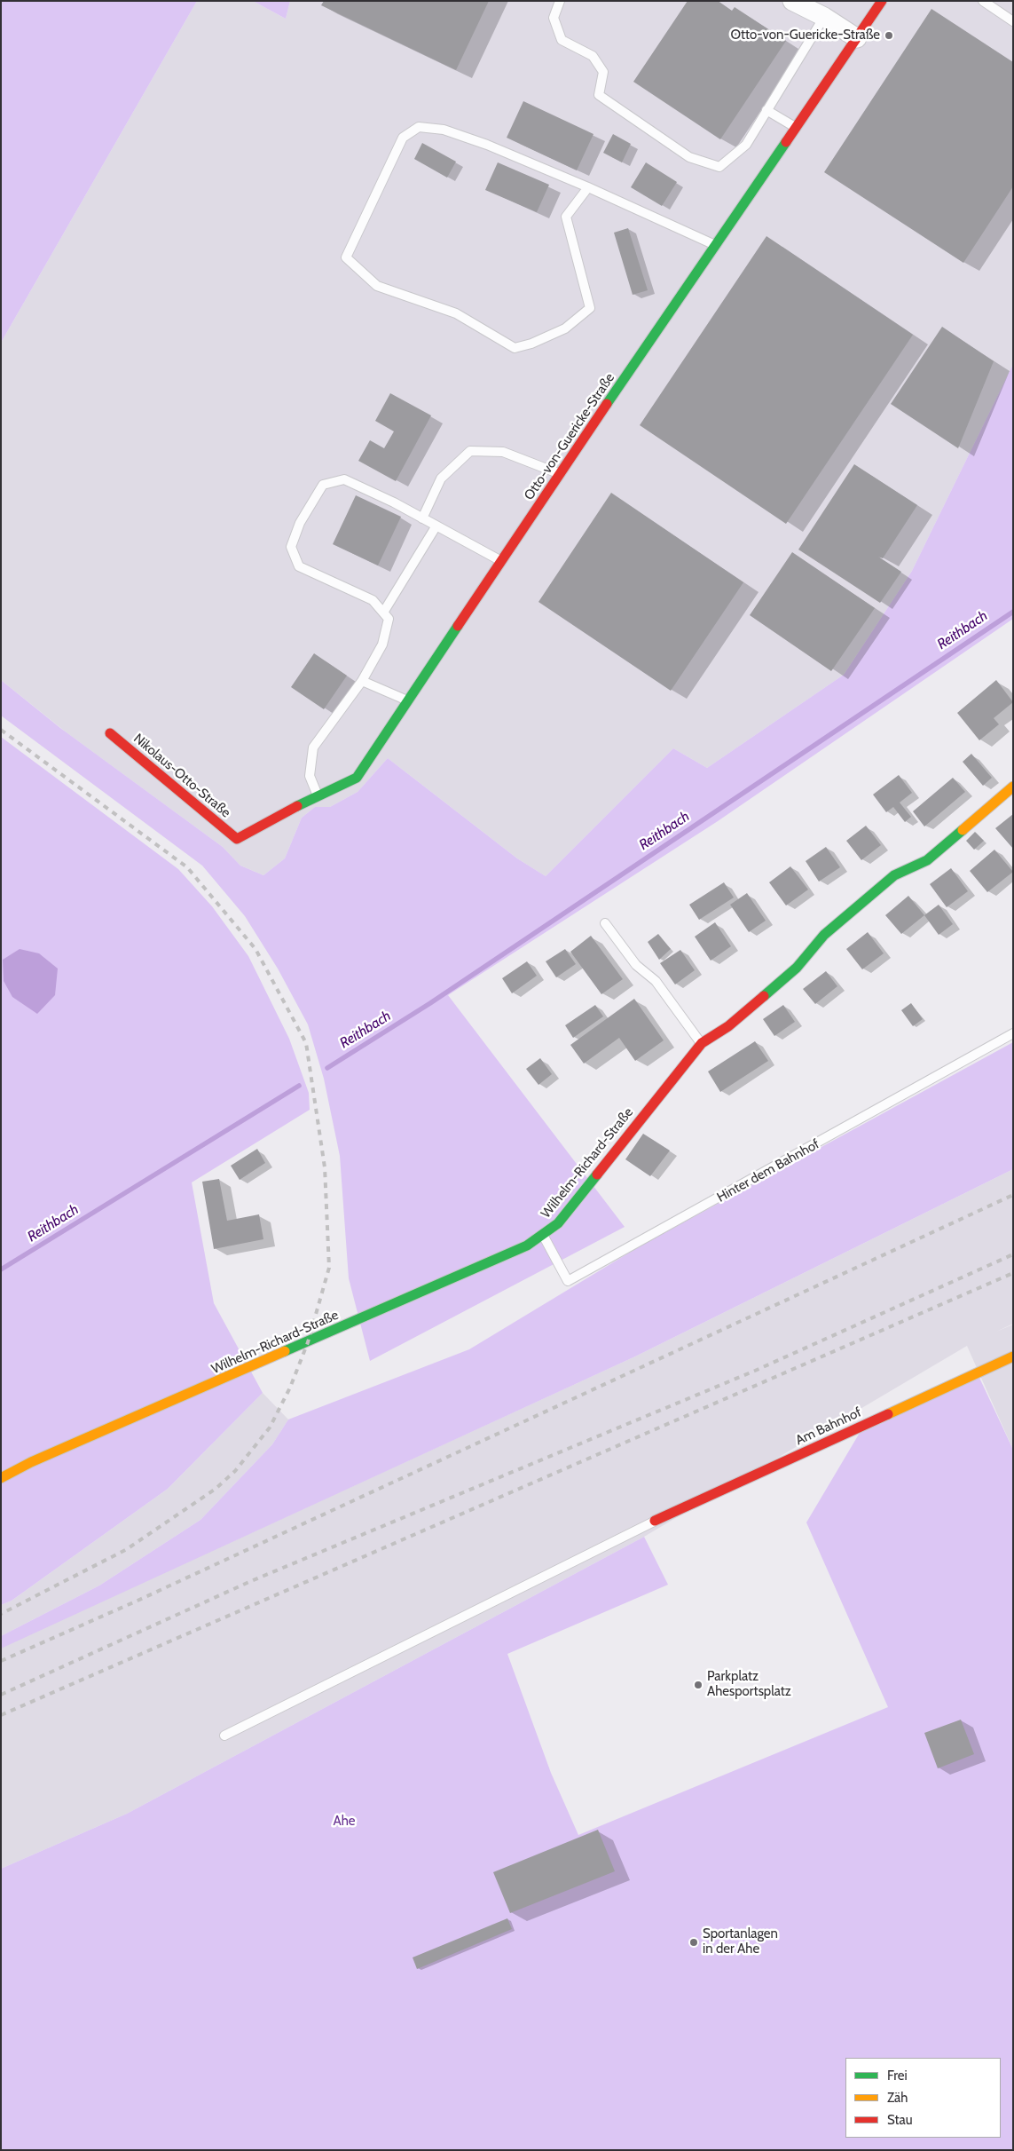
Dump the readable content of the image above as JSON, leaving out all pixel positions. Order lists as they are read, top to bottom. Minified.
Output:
{"streets":{"street":["Otto-von-Guericke-Straße","Nikolaus-Otto-Straße","Wilhelm-Richard-Straße","Am Bahnhof"],"lane":["Hinter dem Bahnhof"]},"crossings":[["Otto-von-Guericke-Straße","Nikolaus-Otto-Straße"],["Wilhelm-Richard-Straße","Hinter dem Bahnhof"]],"water":["Reithbach"],"parks":["Ahe"],"places":["Otto-von-Guericke-Straße","Parkplatz Ahesportsplatz","Sportanlagen in der Ahe"],"legend":["Frei","Zäh","Stau"]}
